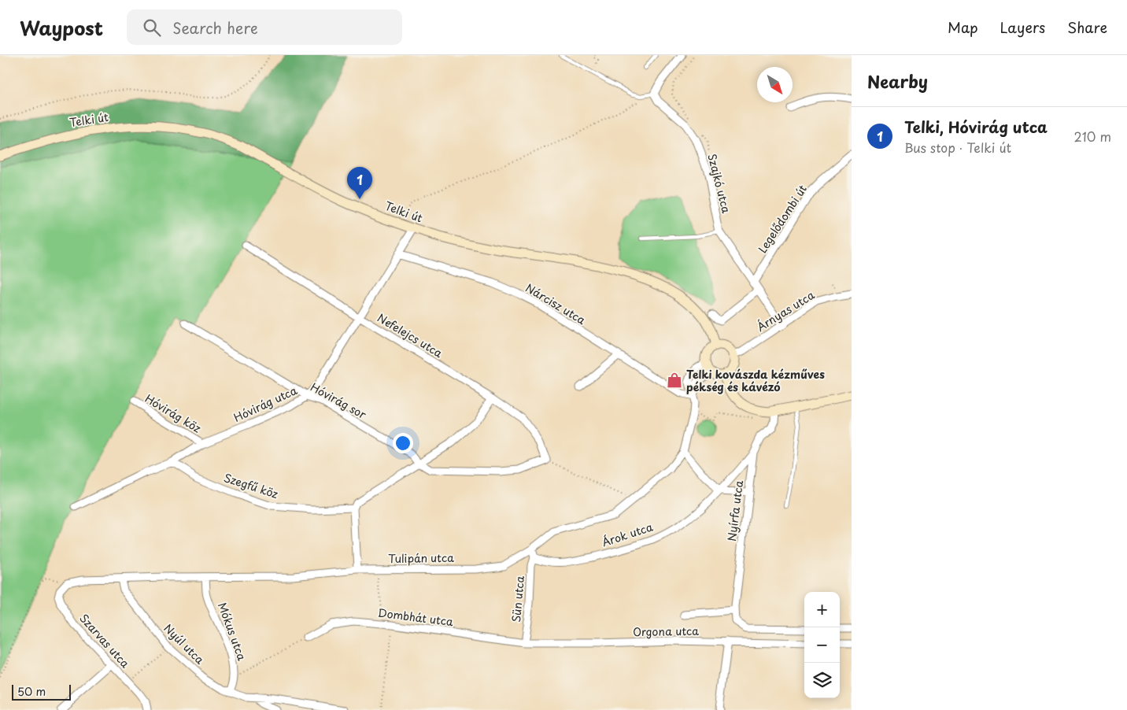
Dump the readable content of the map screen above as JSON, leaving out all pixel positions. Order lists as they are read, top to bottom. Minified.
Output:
{"streets":{"main road":["Telki út"],"street":["Szajkó utca","Legelődombi út","Nárcisz utca","Árnyas utca","Nefelejcs utca","Hóvirág sor","Hóvirág utca","Hóvirág köz","Szegfű köz","Nyírfa utca","Árok utca","Tulipán utca","Sün utca","Dombhát utca","Mókus utca","Orgona utca","Szarvas utca","Nyúl utca"]},"crossings":[["Telki út","Árnyas utca"],["Telki út","Hóvirág utca"],["Telki út","Tulipán utca"],["Szajkó utca","Legelődombi út"],["Szajkó utca","Árnyas utca"],["Nárcisz utca","Hóvirág utca"],["Nárcisz utca","Tulipán utca"],["Árnyas utca","Tulipán utca"],["Nefelejcs utca","Hóvirág utca"],["Hóvirág sor","Hóvirág utca"],["Hóvirág utca","Hóvirág köz"],["Hóvirág utca","Szegfű köz"],["Nyírfa utca","Árok utca"],["Árok utca","Sün utca"],["Tulipán utca","Mókus utca"],["Tulipán utca","Szarvas utca"],["Tulipán utca","Nyúl utca"],["Sün utca","Dombhát utca"],["Sün utca","Orgona utca"],["Dombhát utca","Orgona utca"],["Mókus utca","Nyúl utca"]],"places":{"shop":["Telki kovászda kézműves pékség és kávézó"]},"scale_bar":"50 m","north":"bottom right","page":{"header":"Waypost","search":"Search here","nav":["Map","Layers","Share"],"heading":"Nearby","list":[{"mark":"1","name":"Telki, Hóvirág utca","note":"Bus stop · Telki út","value":"210 m"}],"pins":"1","map_buttons":["+","−"],"scale":"50 m"}}
